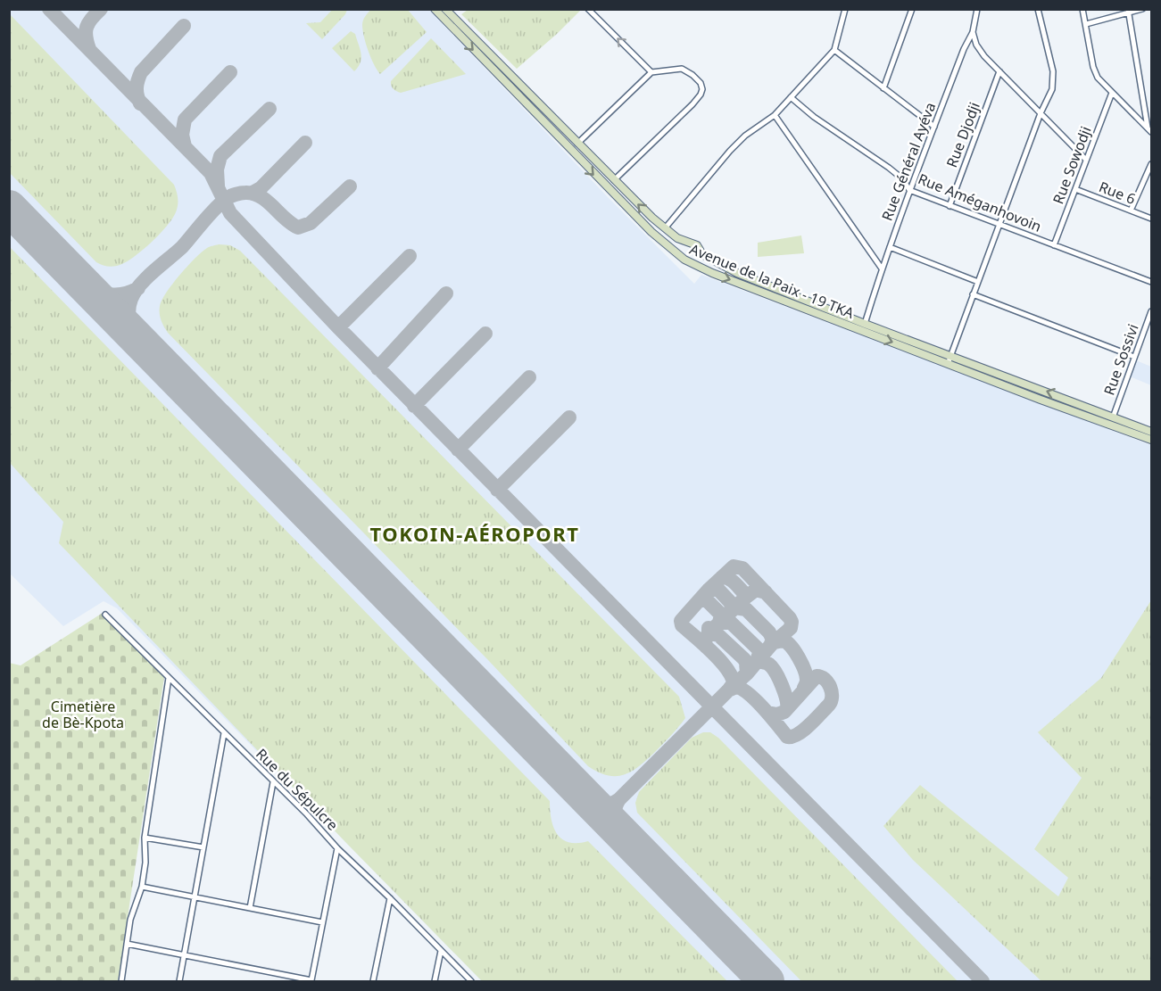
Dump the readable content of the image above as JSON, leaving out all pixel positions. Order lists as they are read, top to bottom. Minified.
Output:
{"streets":{"main road":["Avenue de la Paix - 19 TKA"],"street":["Rue Djodji","Rue Général Ayéva","Rue Sowodji","Rue 6","Rue Améganhovoin","Rue Sossivi","Rue du Sépulcre"]},"crossings":[["Rue Djodji","Rue Améganhovoin"],["Rue Général Ayéva","Rue Améganhovoin"],["Rue Général Ayéva","Avenue de la Paix - 19 TKA"],["Rue Sowodji","Rue 6"],["Rue Sowodji","Rue Améganhovoin"],["Avenue de la Paix - 19 TKA","Rue Sossivi"]],"districts":["TOKOIN-AÉROPORT"],"parks":["Cimetière de Bè-Kpota"]}
